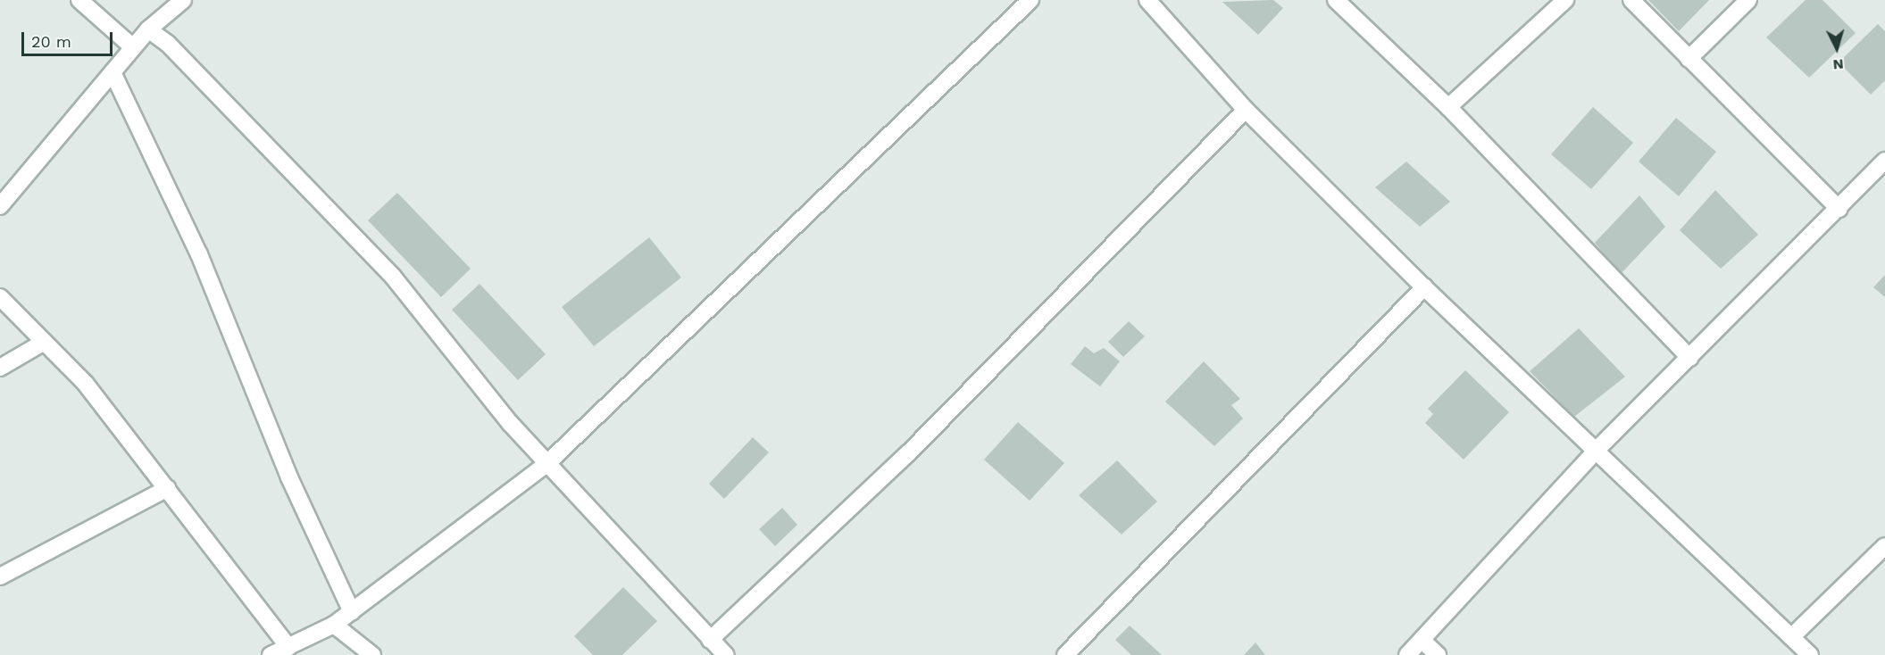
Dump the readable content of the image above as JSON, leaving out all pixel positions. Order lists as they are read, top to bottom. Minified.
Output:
{"scale_bar":"20 m","north":"bottom"}
